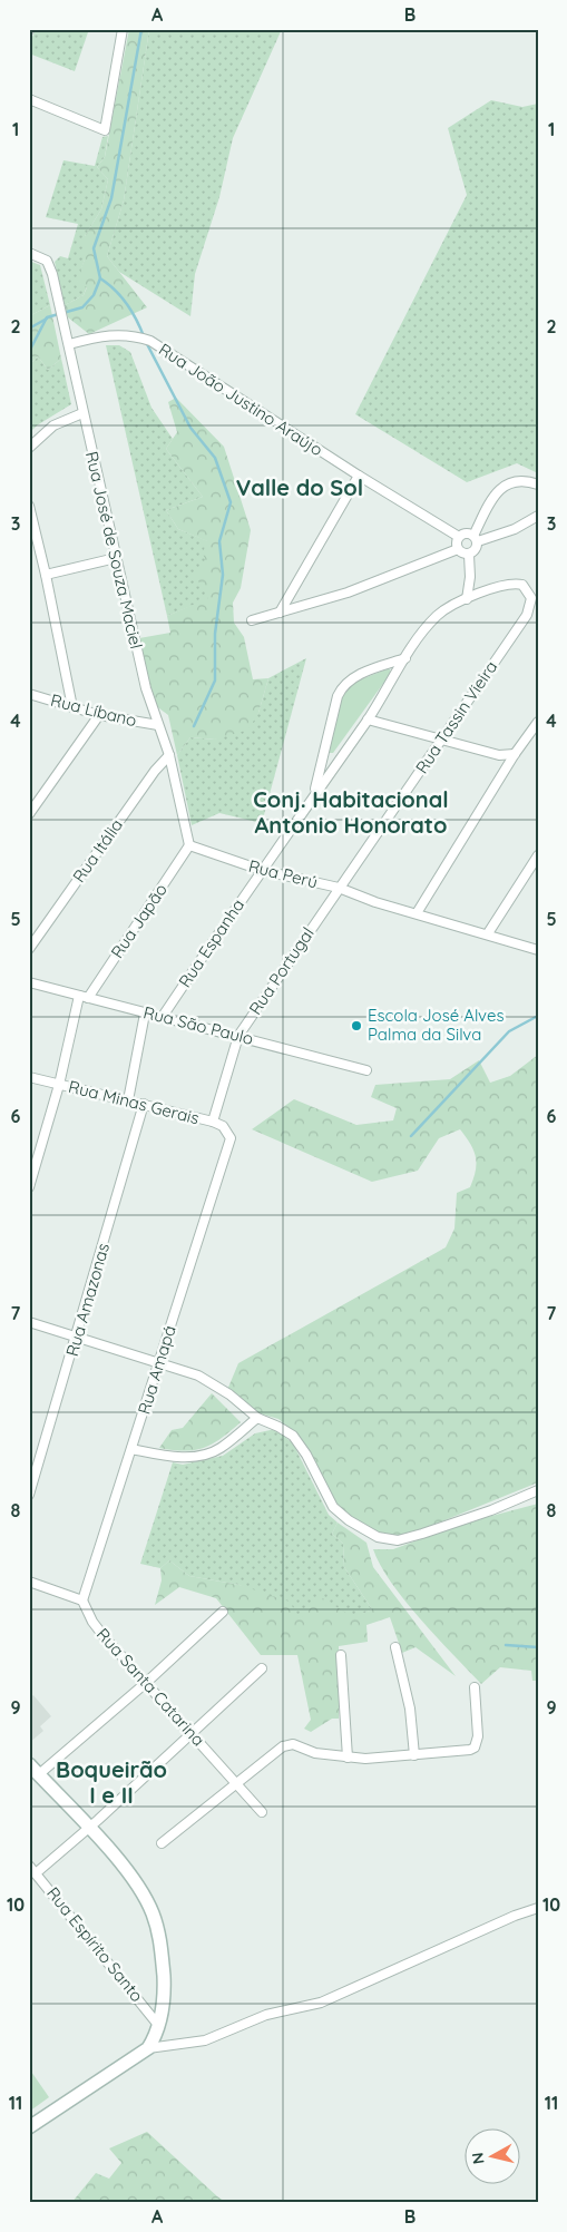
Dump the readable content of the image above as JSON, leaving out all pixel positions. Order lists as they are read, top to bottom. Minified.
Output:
{"streets":{"street":["Rua João Justino Araújo","Rua José de Souza Maciel","Rua Líbano","Rua Tassin Vieira","Rua Itália","Rua Perú","Rua Japão","Rua Espanha","Rua Portugal","Rua São Paulo","Rua Minas Gerais","Rua Amazonas","Rua Amapá","Rua Santa Catarina","Rua Espírito Santo"]},"crossings":[["Rua João Justino Araújo","Rua José de Souza Maciel"],["Rua José de Souza Maciel","Rua Líbano"],["Rua José de Souza Maciel","Rua Itália"],["Rua José de Souza Maciel","Rua Perú"],["Rua José de Souza Maciel","Rua Japão"],["Rua Tassin Vieira","Rua Perú"],["Rua Tassin Vieira","Rua Espanha"],["Rua Tassin Vieira","Rua Portugal"],["Rua Perú","Rua Japão"],["Rua Perú","Rua Espanha"],["Rua Perú","Rua Portugal"],["Rua Japão","Rua São Paulo"],["Rua Japão","Rua Minas Gerais"],["Rua Espanha","Rua São Paulo"],["Rua Portugal","Rua São Paulo"],["Rua Portugal","Rua Minas Gerais"],["Rua Minas Gerais","Rua Amazonas"],["Rua Minas Gerais","Rua Amapá"],["Rua Amapá","Rua Santa Catarina"]],"districts":["Valle do Sol","Conj. Habitacional Antonio Honorato","Boqueirão I e II"],"places":["Escola José Alves Palma da Silva"],"north":"left","grid":{"columns":["A","B"],"rows":["1","2","3","4","5","6","7","8","9","10","11"]}}
